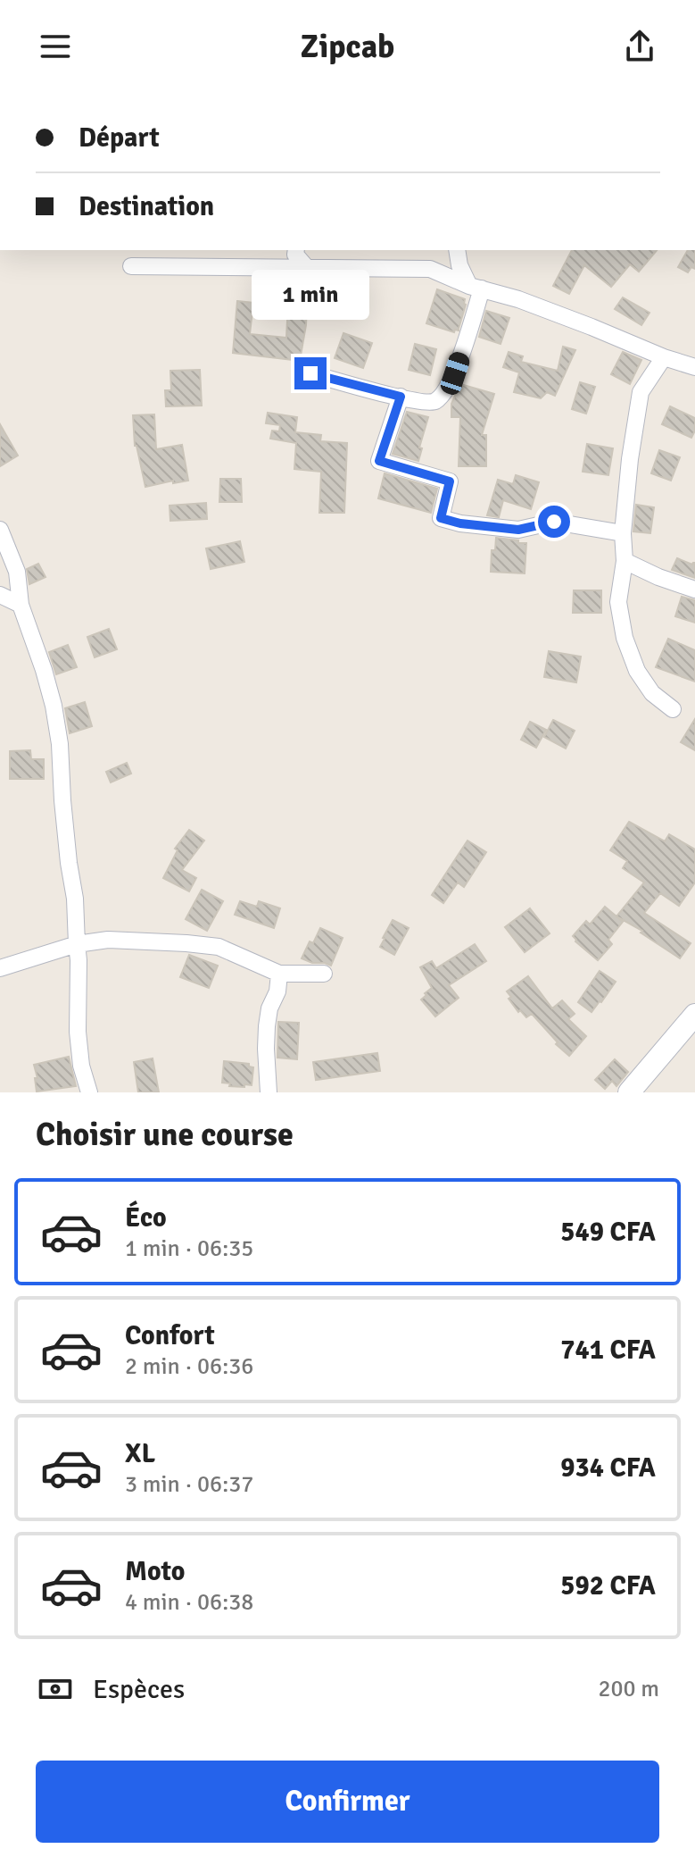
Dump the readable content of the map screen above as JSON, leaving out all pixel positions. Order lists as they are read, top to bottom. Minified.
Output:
{"page":{"header":"Zipcab","banner":["Départ","Destination"],"bubble":"1 min","heading":"Choisir une course","list":[{"name":"Éco","note":"1 min · 06:35","value":"549 CFA"},{"name":"Confort","note":"2 min · 06:36","value":"741 CFA"},{"name":"XL","note":"3 min · 06:37","value":"934 CFA"},{"name":"Moto","note":"4 min · 06:38","value":"592 CFA"}],"pay":["Espèces","200 m"],"buttons":"Confirmer"}}
